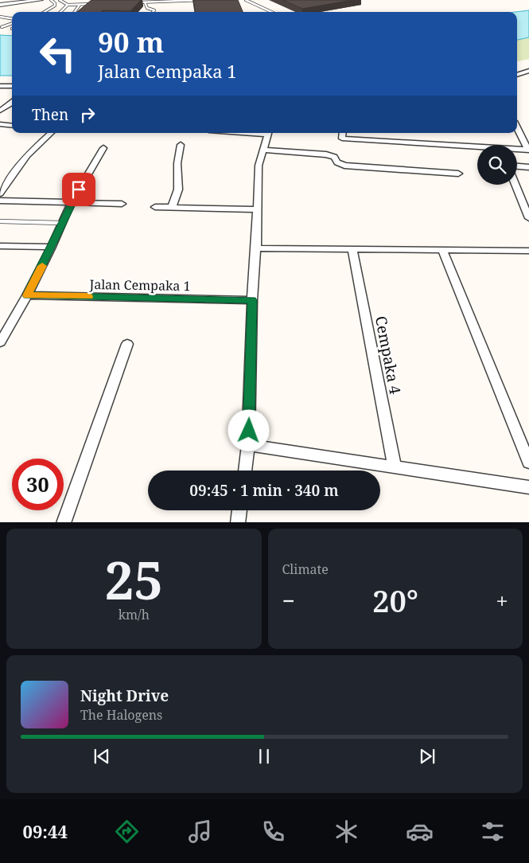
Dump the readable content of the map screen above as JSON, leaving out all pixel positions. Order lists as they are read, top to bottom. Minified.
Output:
{"streets":{"street":["Jalan Cempaka 1","Cempaka 4"]},"page":{"turn":["90 m","Jalan Cempaka 1"],"then":"Then","limit":"30","trip":"09:45 · 1 min · 340 m","tile":[["25","km/h"],"Climate"],"heat":["−","20°","+"],"song":["Night Drive","The Halogens"],"tabs":"09:44"}}
